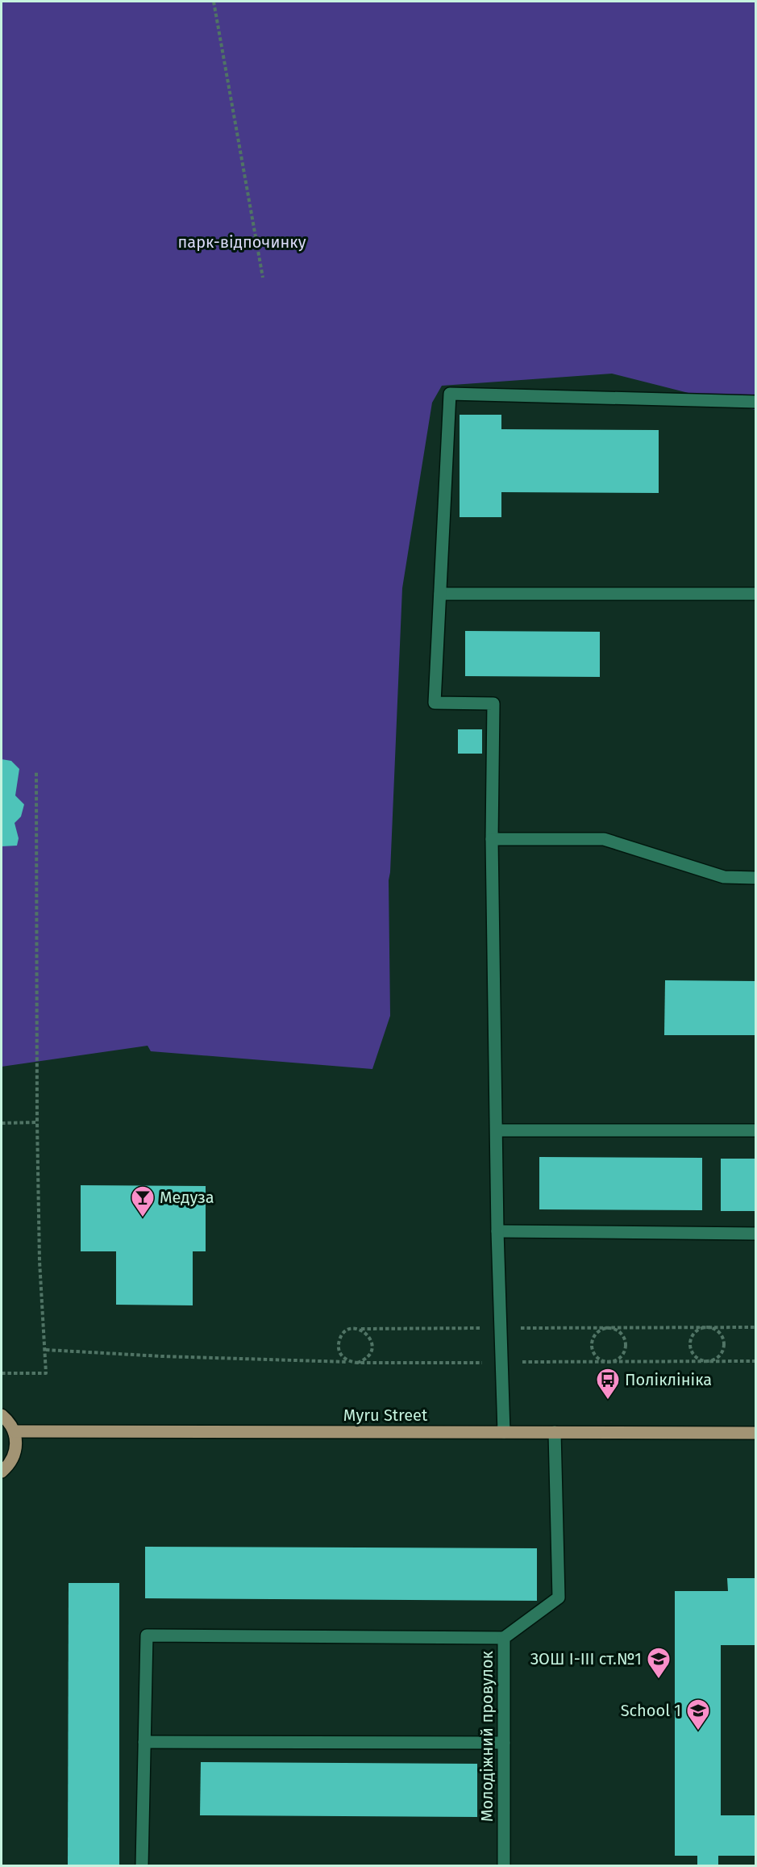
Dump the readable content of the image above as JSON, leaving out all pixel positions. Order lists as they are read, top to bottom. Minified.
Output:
{"streets":{"main road":["Myru Street"],"lane":["Молодіжний провулок"]},"crossings":[["Myru Street","Молодіжний провулок"]],"parks":["парк-відпочинку"],"places":{"bar":["Медуза"],"bus stop":["Поліклініка"],"school or university":["ЗОШ I-III ст.№1","School 1"]}}
